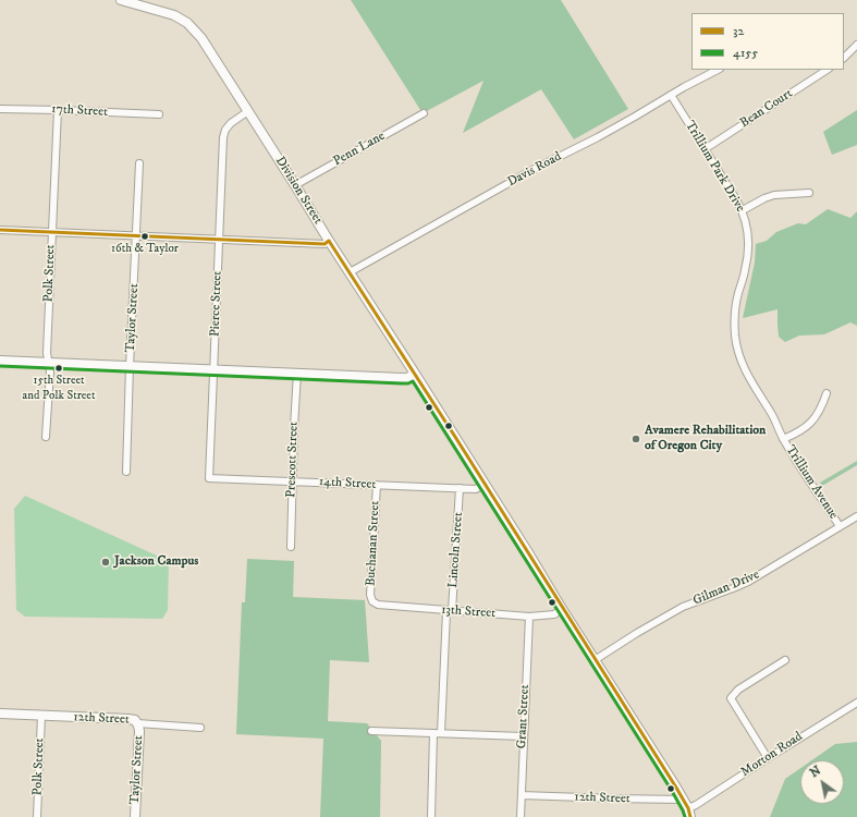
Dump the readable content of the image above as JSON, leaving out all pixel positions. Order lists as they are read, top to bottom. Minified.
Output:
{"streets":{"street":["Bean Court","17th Street","Penn Lane","Trillium Park Drive","Davis Road","Division Street","Polk Street","Pierce Street","Taylor Street","Prescott Street","Trillium Avenue","14th Street","Buchanan Street","Lincoln Street","Gilman Drive","13th Street","Grant Street","12th Street","Morton Road"]},"crossings":[["Bean Court","Trillium Park Drive"],["17th Street","Polk Street"],["Penn Lane","Division Street"],["Trillium Park Drive","Davis Road"],["Trillium Park Drive","Trillium Avenue"],["Davis Road","Division Street"],["Division Street","Pierce Street"],["Division Street","14th Street"],["Division Street","Gilman Drive"],["Division Street","13th Street"],["Division Street","12th Street"],["Division Street","Morton Road"],["Polk Street","12th Street"],["Pierce Street","14th Street"],["Taylor Street","12th Street"],["Prescott Street","14th Street"],["Trillium Avenue","Gilman Drive"],["14th Street","Buchanan Street"],["14th Street","Lincoln Street"],["Buchanan Street","13th Street"],["Lincoln Street","13th Street"],["13th Street","Grant Street"],["Grant Street","12th Street"]],"places":["16th & Taylor","15th Street and Polk Street","Avamere Rehabilitation of Oregon City","Jackson Campus"],"lines":["transit line 32","transit line 4155"],"legend":["32","4155"],"north":"top left"}
